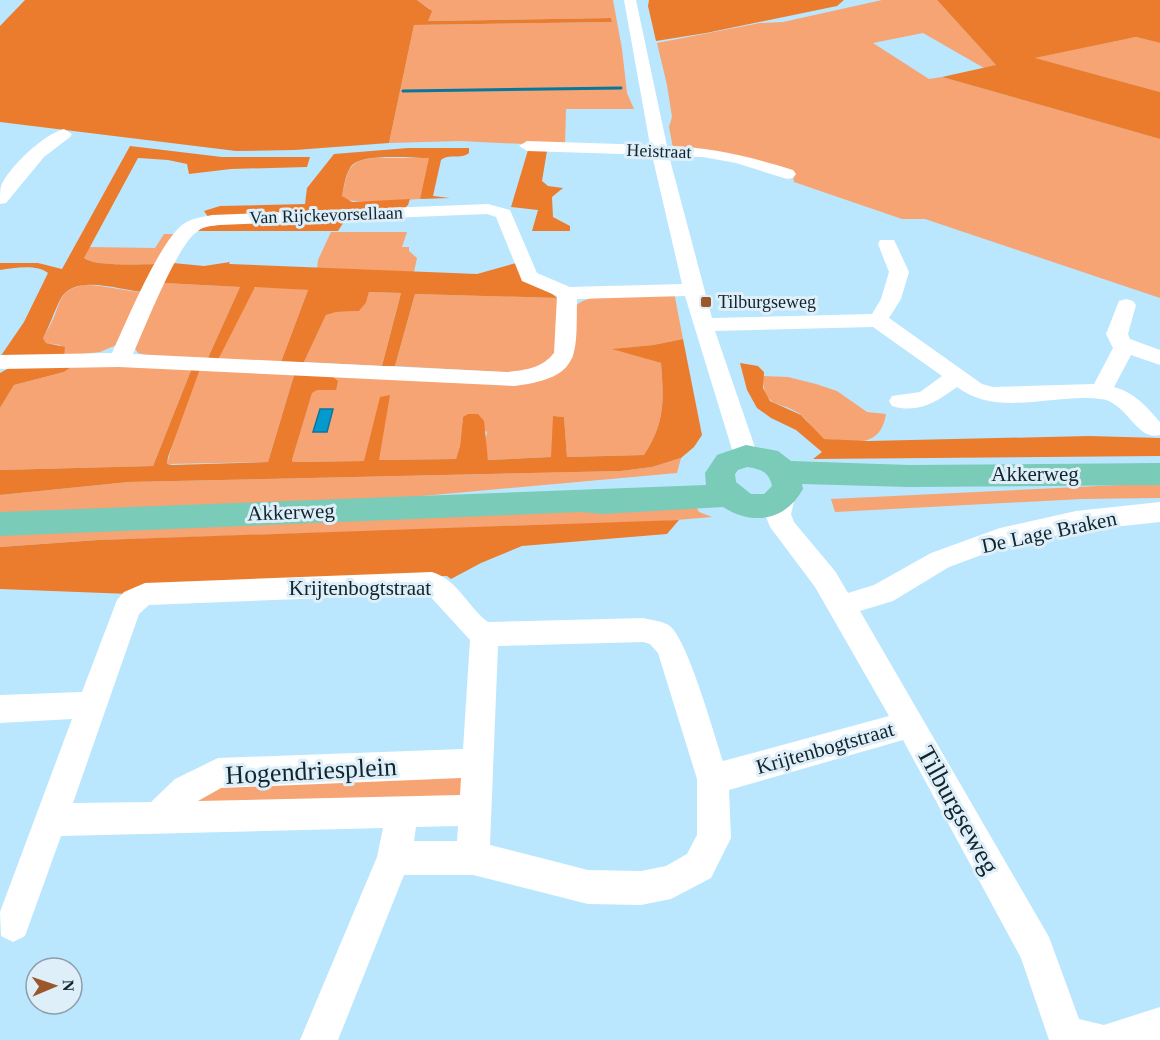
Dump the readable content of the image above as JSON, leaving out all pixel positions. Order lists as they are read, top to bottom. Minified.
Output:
{"streets":{"main road":["Akkerweg"],"street":["Heistraat","Van Rijckevorsellaan","De Lage Braken","Krijtenbogtstraat","Hogendriesplein","Tilburgseweg"]},"crossings":[["Akkerweg","Tilburgseweg"],["De Lage Braken","Tilburgseweg"],["Krijtenbogtstraat","Hogendriesplein"],["Krijtenbogtstraat","Tilburgseweg"]],"places":{"transit":["Tilburgseweg"]},"north":"right"}
